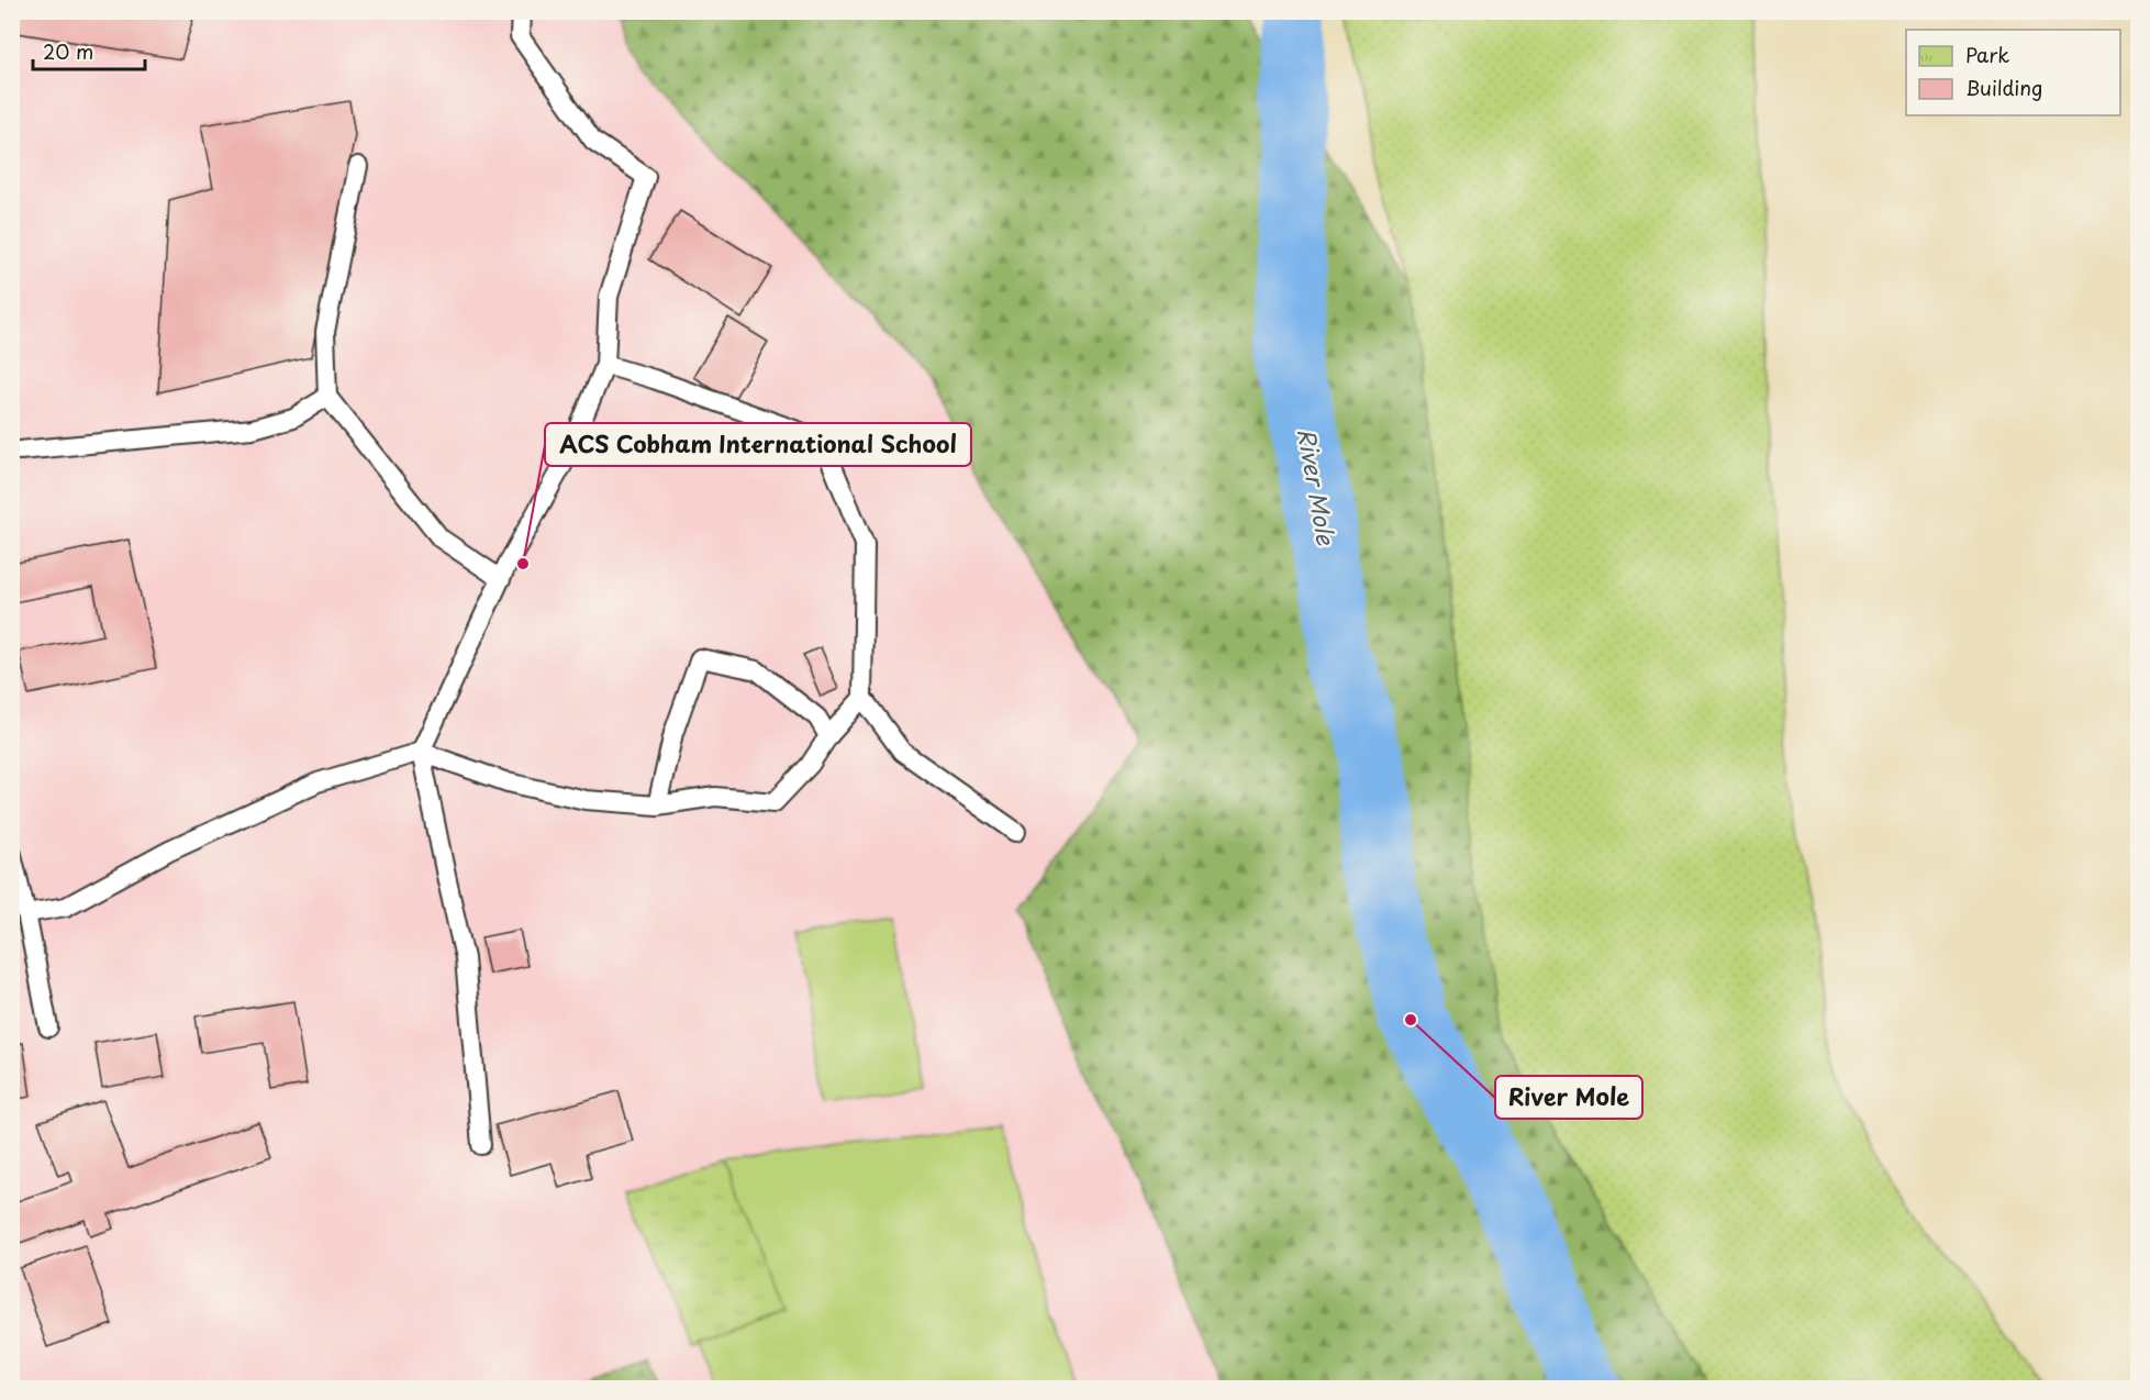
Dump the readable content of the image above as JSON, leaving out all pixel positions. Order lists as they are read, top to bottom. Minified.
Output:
{"water":["River Mole"],"places":["ACS Cobham International School","River Mole"],"legend":["Park","Building"],"scale_bar":"20 m"}
